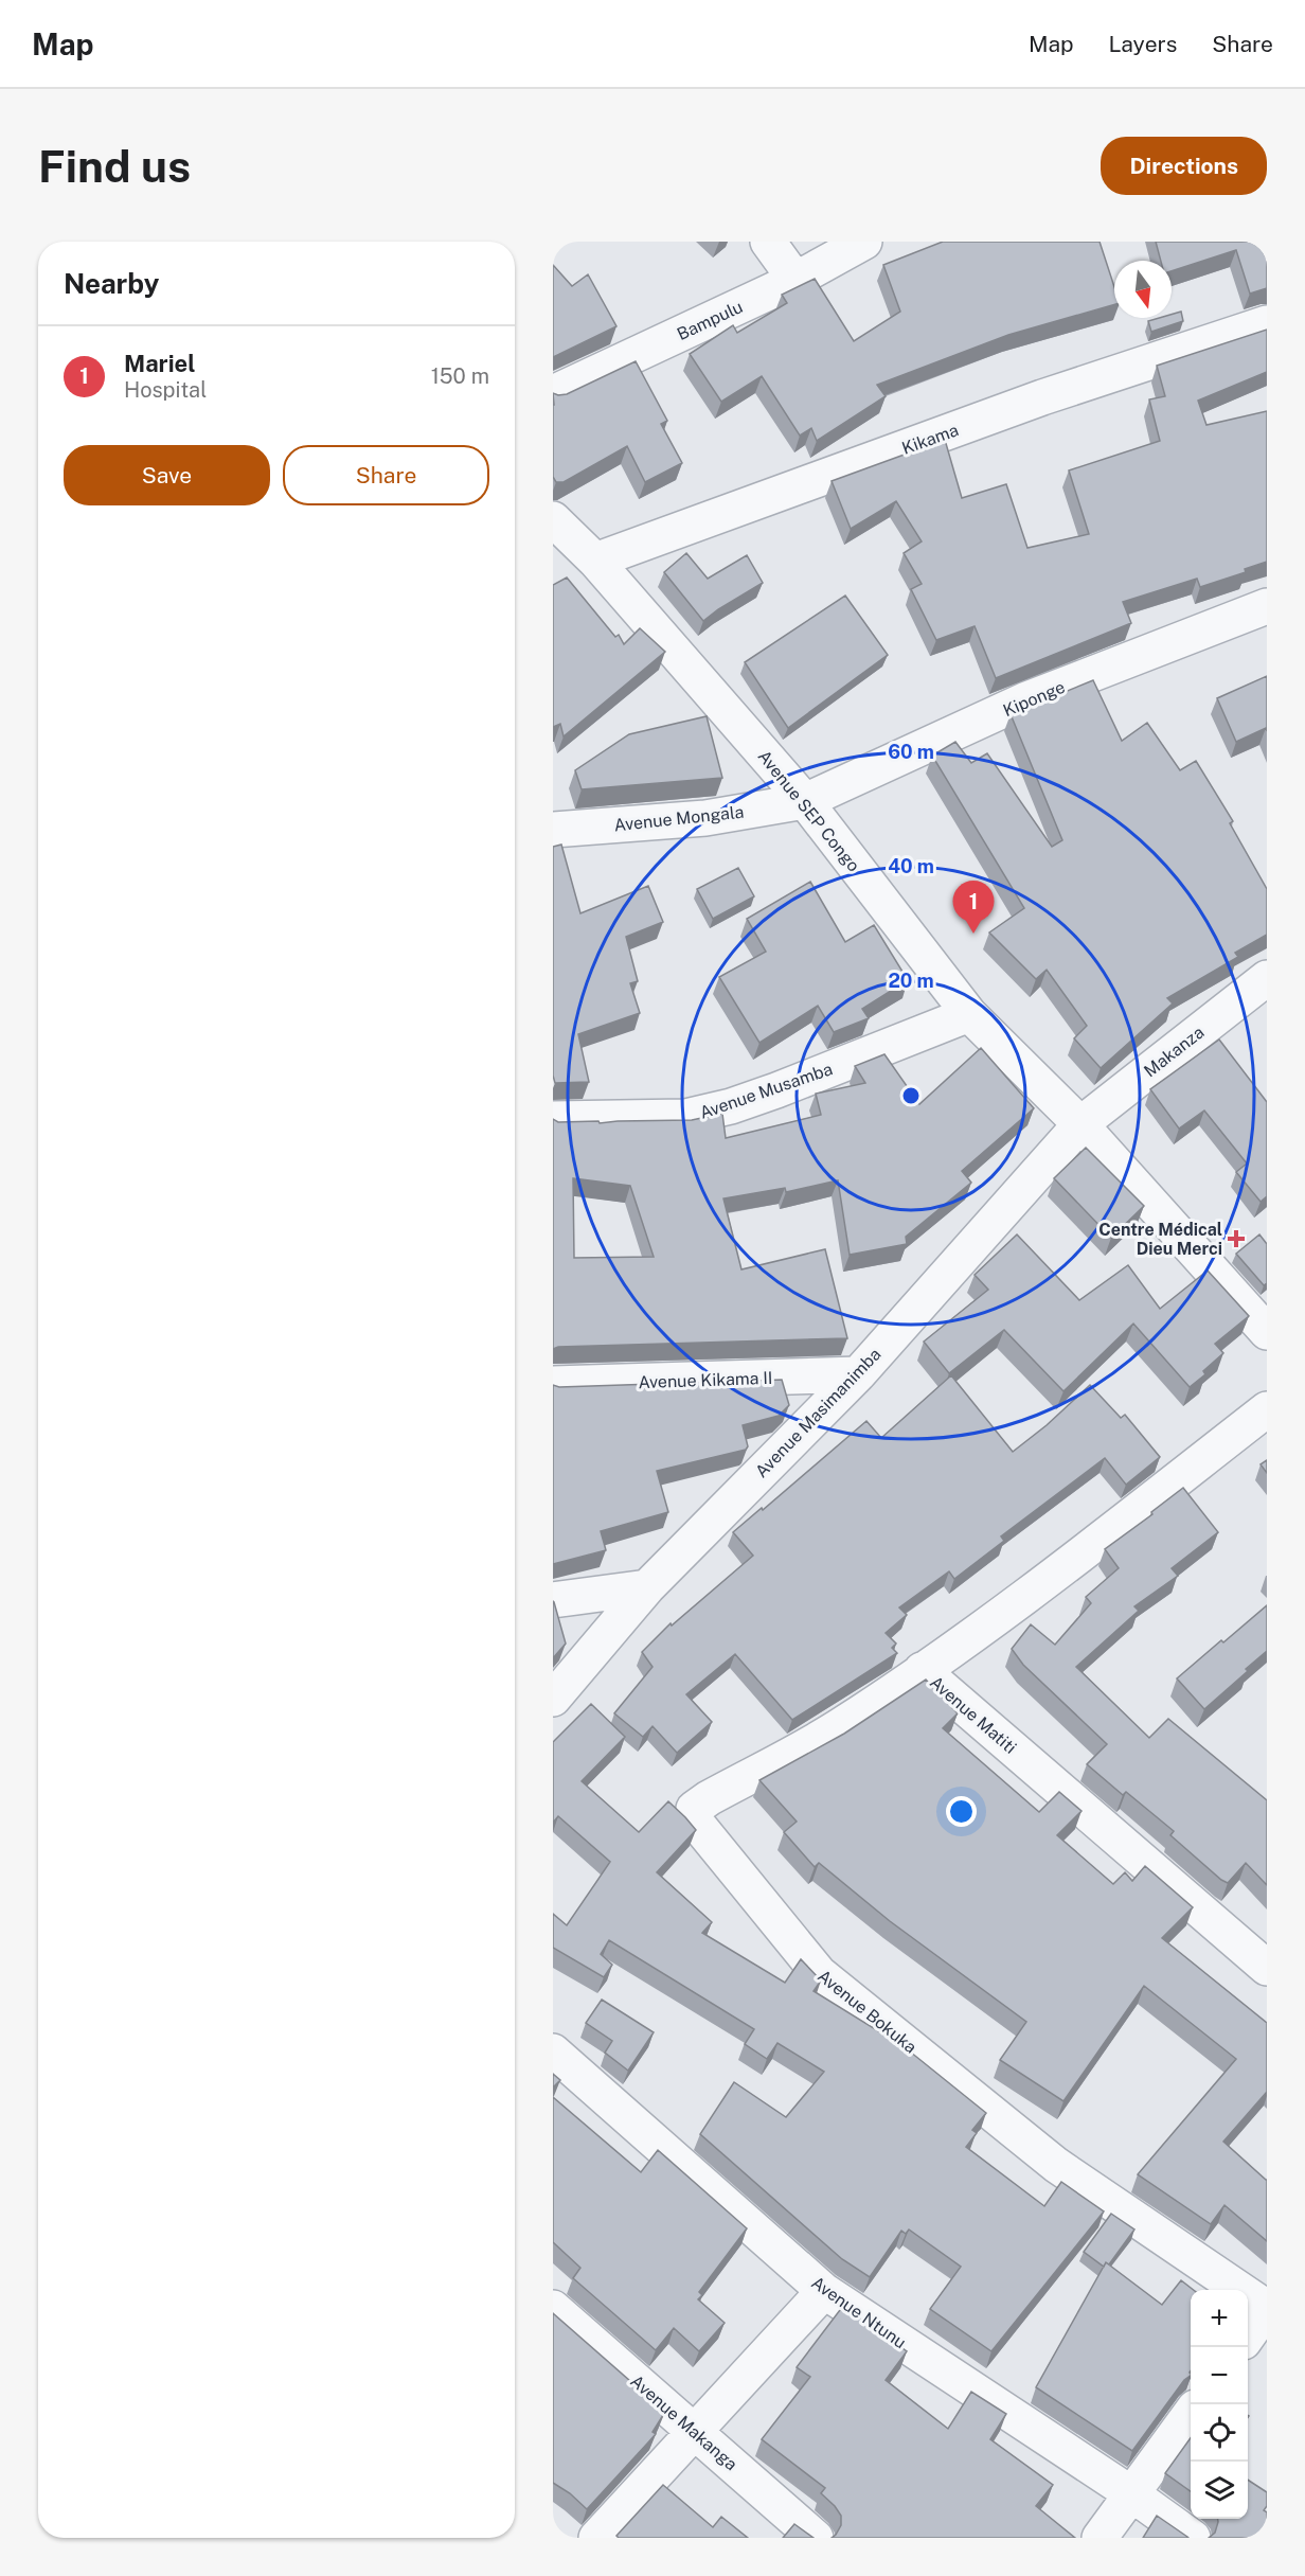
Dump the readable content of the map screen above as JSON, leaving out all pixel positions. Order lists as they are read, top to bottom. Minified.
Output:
{"streets":{"street":["Bampulu","Kikama","Kiponge","Avenue SEP Congo","Avenue Mongala","Makanza","Avenue Musamba","Avenue Kikama II","Avenue Masimanimba","Avenue Matiti","Avenue Bokuka","Avenue Ntunu","Avenue Makanga"]},"crossings":[["Kikama","Avenue SEP Congo"],["Kiponge","Avenue SEP Congo"],["Kiponge","Avenue Mongala"],["Avenue SEP Congo","Avenue Mongala"],["Avenue SEP Congo","Makanza"],["Avenue SEP Congo","Avenue Musamba"],["Avenue SEP Congo","Avenue Masimanimba"],["Makanza","Avenue Masimanimba"],["Avenue Kikama II","Avenue Masimanimba"],["Avenue Matiti","Avenue Bokuka"]],"places":{"health":["Centre Médical Dieu Merci"]},"north":"bottom","page":{"header":"Map","nav":["Map","Layers","Share"],"buttons":["Directions",["Save","Share"]],"title":"Find us","heading":"Nearby","list":[{"mark":"1","name":"Mariel","note":"Hospital","value":"150 m"}],"pins":"1","map_buttons":["+","−"]},"rings":["60 m","40 m","20 m"]}
